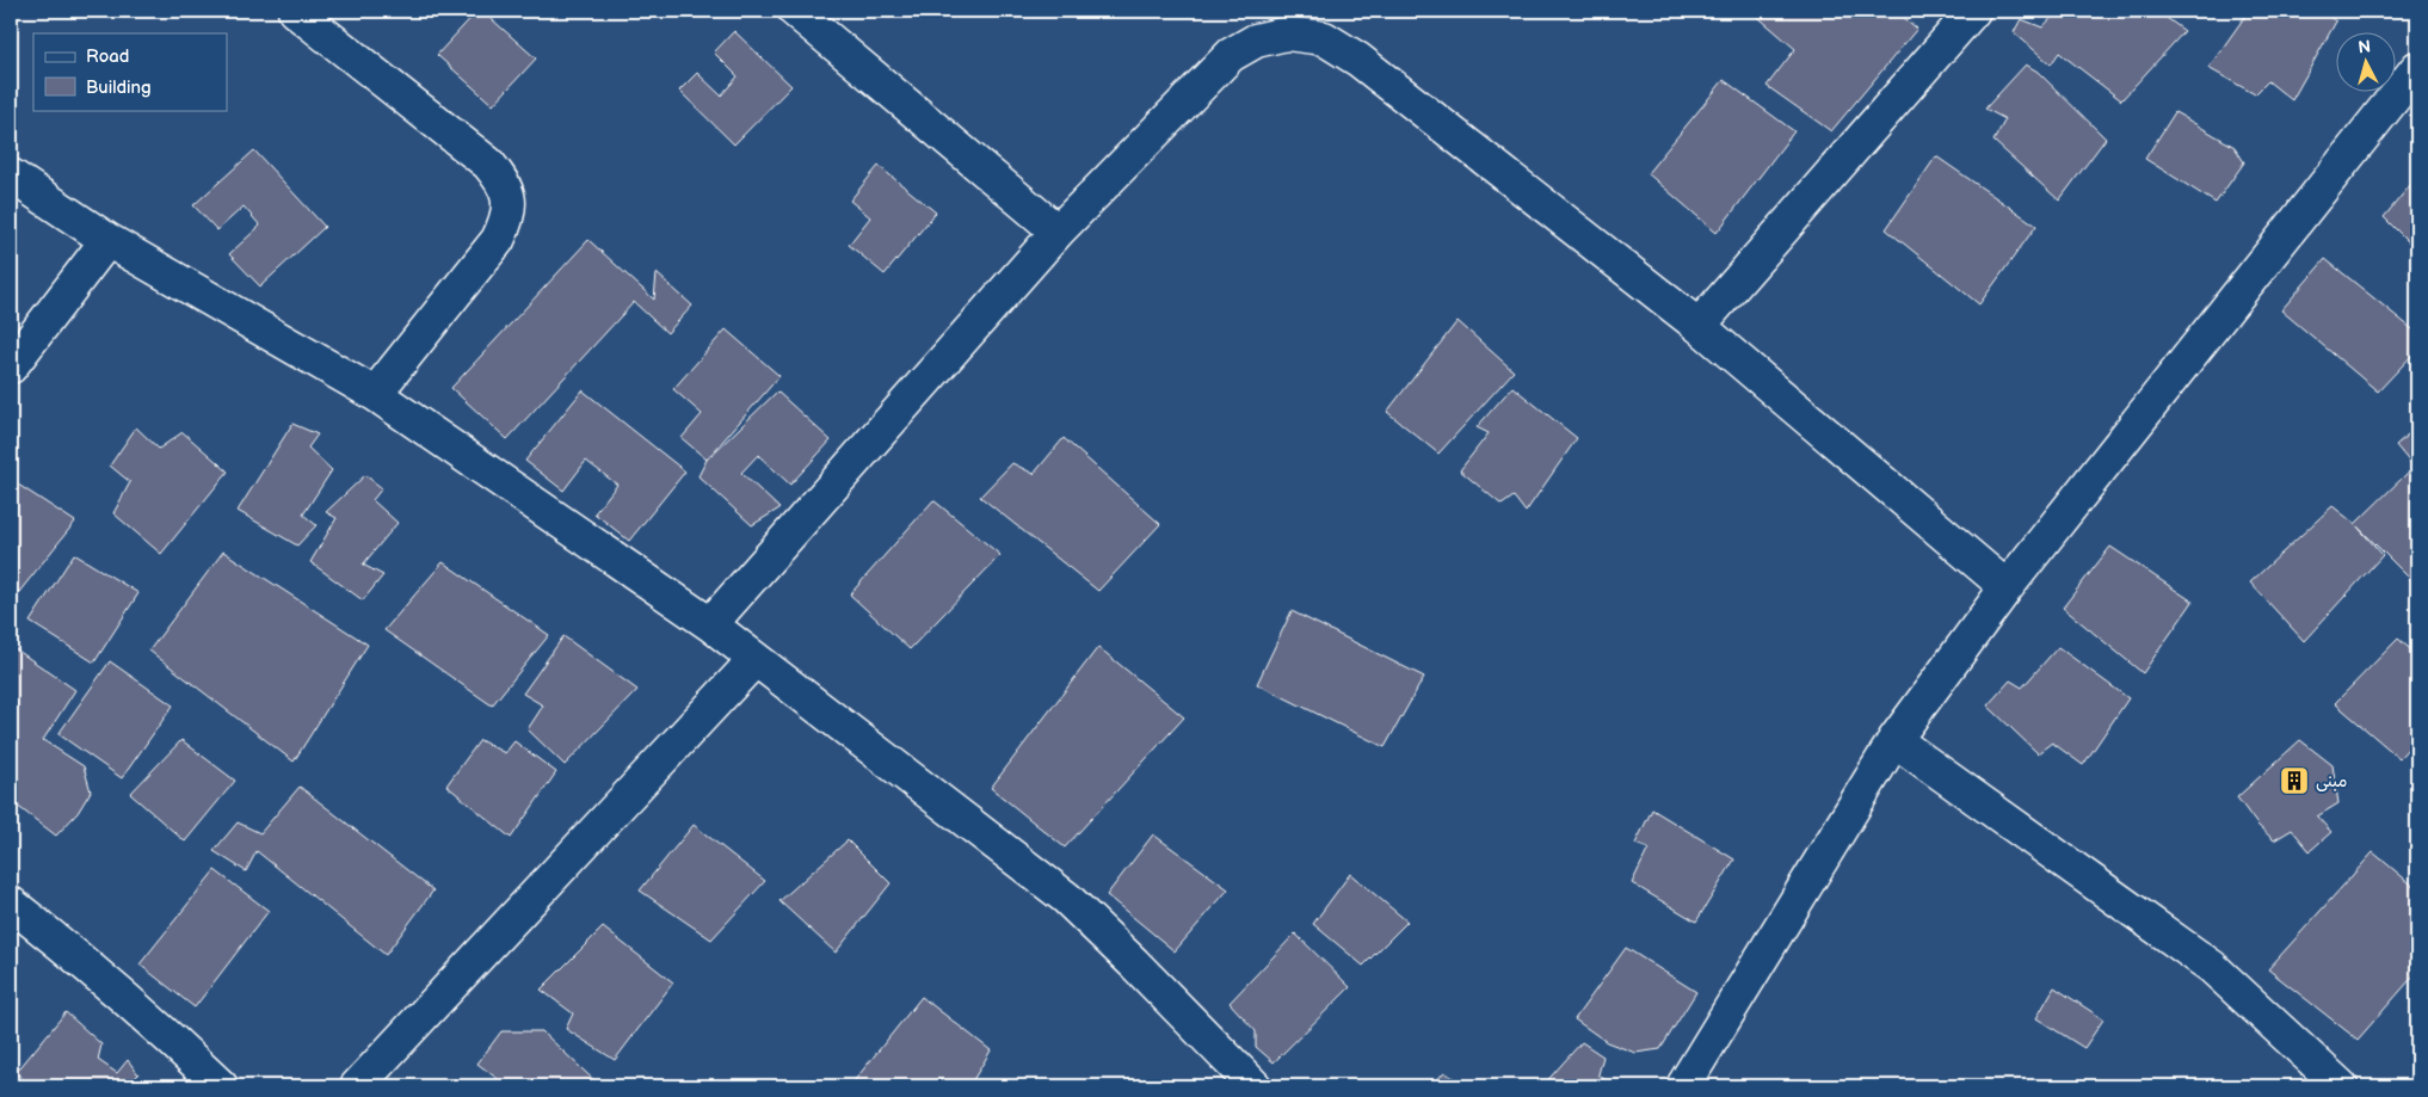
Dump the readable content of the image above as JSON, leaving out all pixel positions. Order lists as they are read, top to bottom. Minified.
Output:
{"places":{"building":["مبنى"]},"legend":["Road","Building"],"north":"top"}
